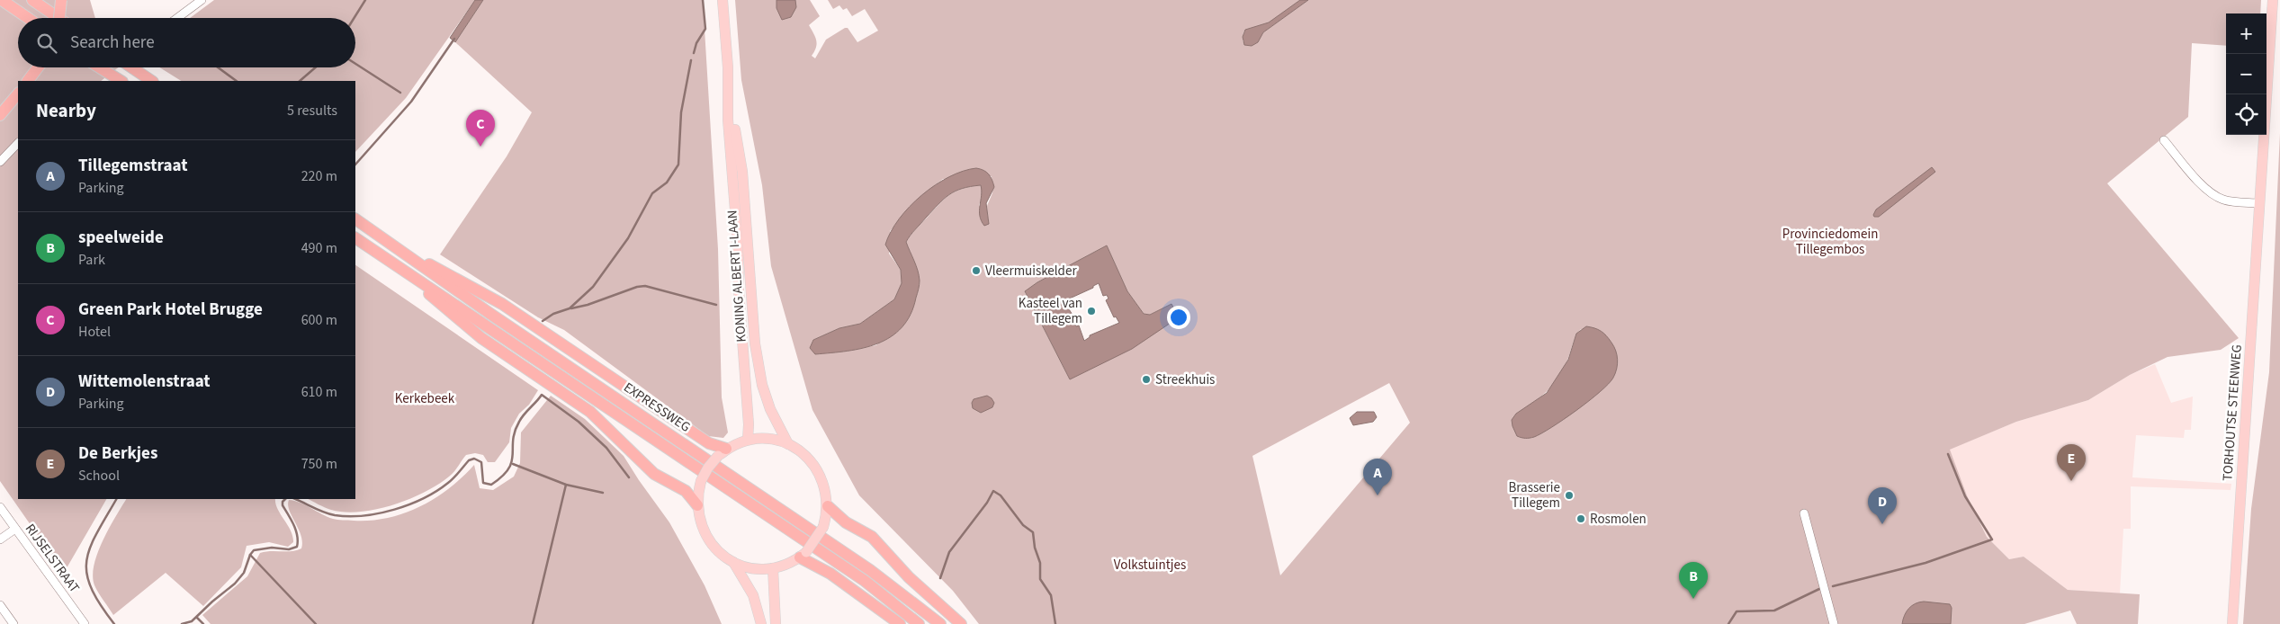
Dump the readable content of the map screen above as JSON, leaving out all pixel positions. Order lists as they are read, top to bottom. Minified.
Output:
{"streets":{"highway":["EXPRESSWEG"],"main road":["KONING ALBERT I-LAAN","TORHOUTSE STEENWEG"],"street":["RIJSELSTRAAT"]},"parks":["Provinciedomein Tillegembos","Kerkebeek","Volkstuintjes"],"places":["Vleermuiskelder","Kasteel van Tillegem","Streekhuis","Brasserie Tillegem","Rosmolen"],"page":{"map_buttons":["+","−"],"search":"Search here","heading":["Nearby","5 results"],"pins":["C","E","A","D","B"],"list":[{"mark":"A","name":"Tillegemstraat","note":"Parking","value":"220 m"},{"mark":"B","name":"speelweide","note":"Park","value":"490 m"},{"mark":"C","name":"Green Park Hotel Brugge","note":"Hotel","value":"600 m"},{"mark":"D","name":"Wittemolenstraat","note":"Parking","value":"610 m"},{"mark":"E","name":"De Berkjes","note":"School","value":"750 m"}]}}
